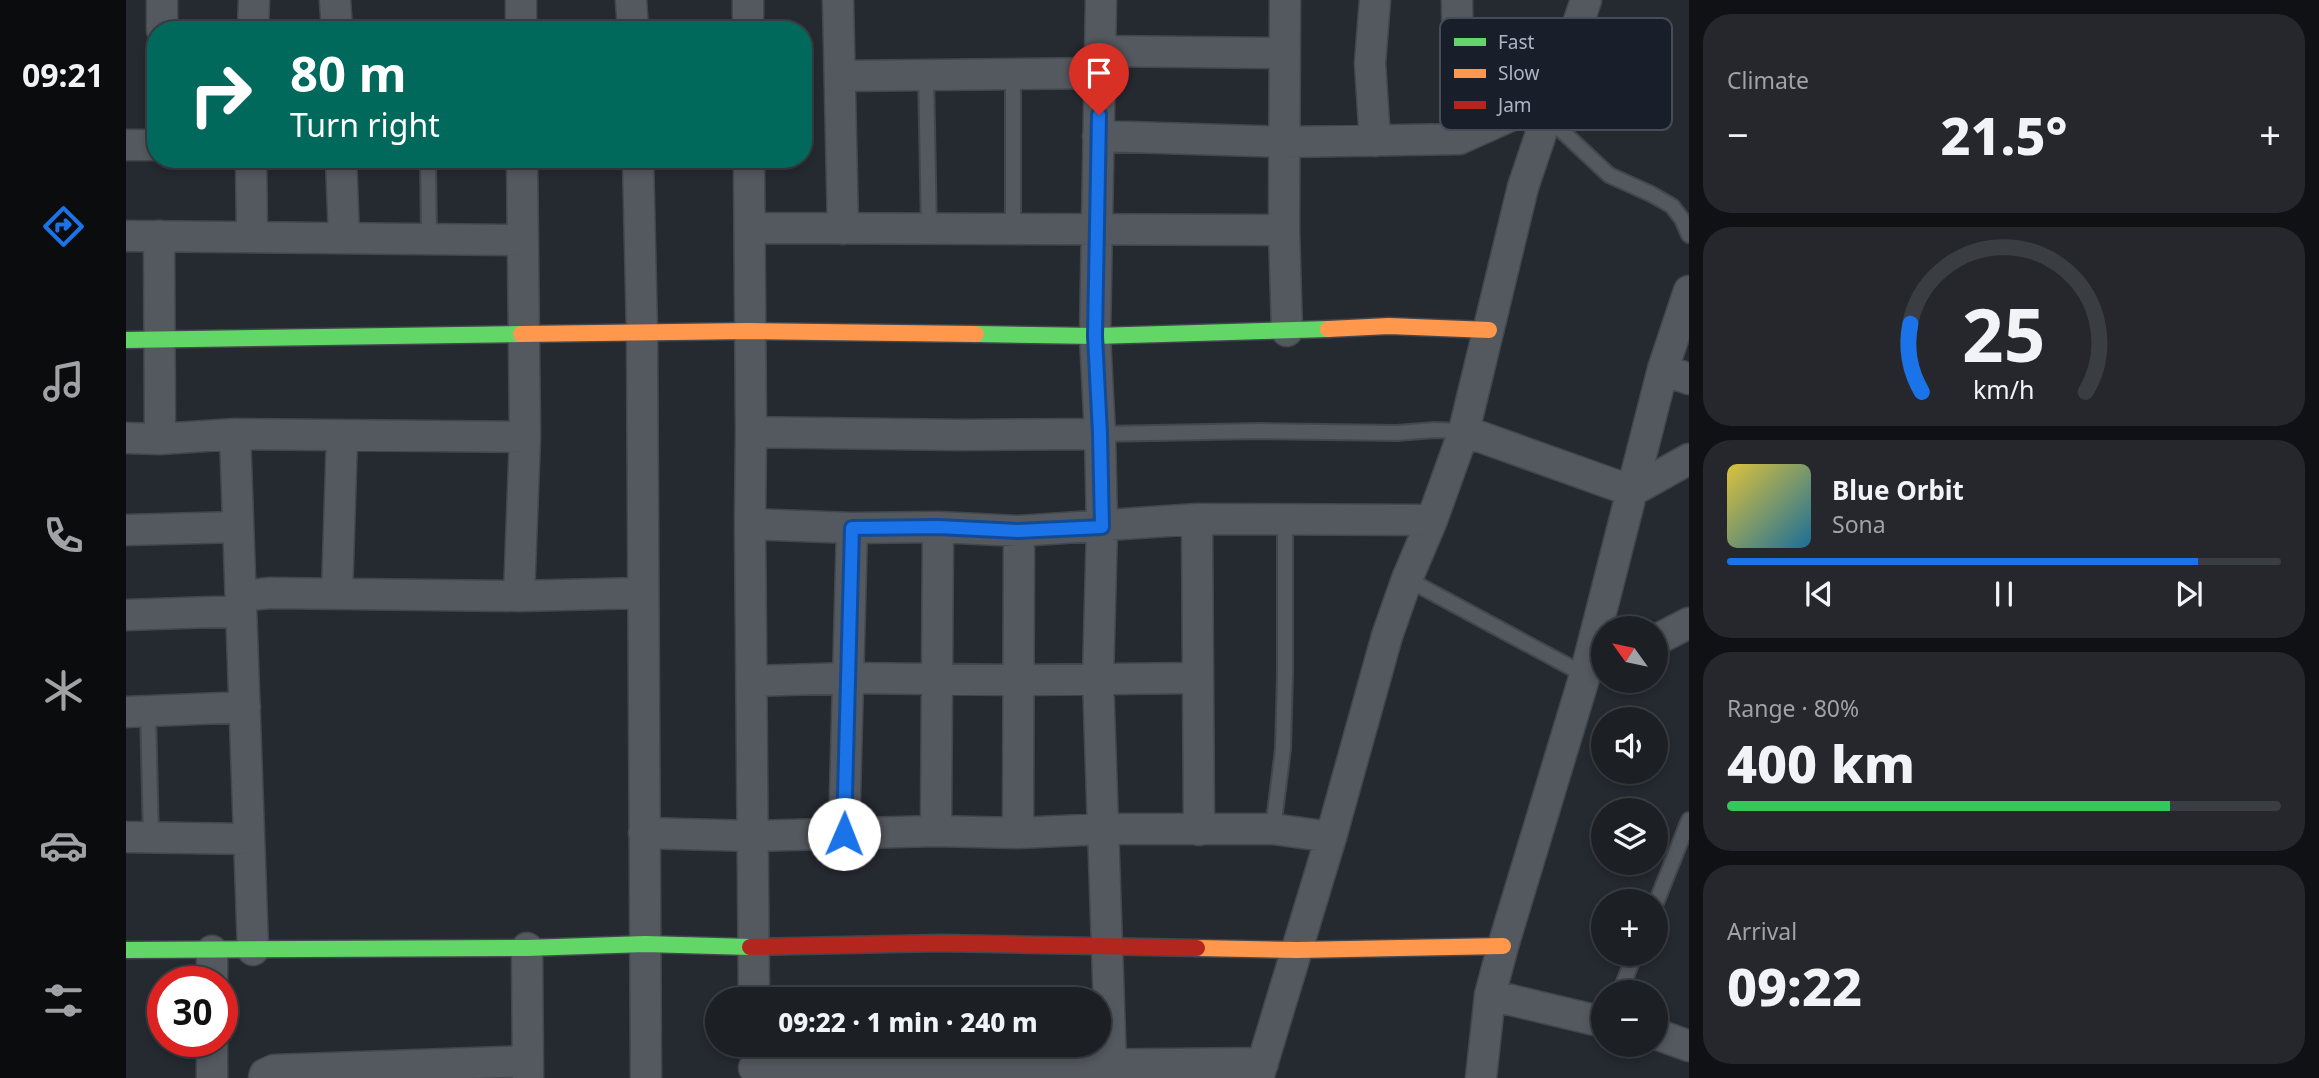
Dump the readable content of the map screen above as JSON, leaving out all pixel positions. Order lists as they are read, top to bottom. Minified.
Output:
{"legend":["Fast","Slow","Jam"],"north":"top left","page":{"tabs":"09:21","tile":["Climate",["Range · 80%","400 km"],["Arrival","09:22"]],"turn":["80 m","Turn right"],"heat":["−","21.5°","+"],"song":["Blue Orbit","Sona"],"map_buttons":["+","−"],"limit":"30","trip":"09:22 · 1 min · 240 m","gauge":["25","km/h"]}}
